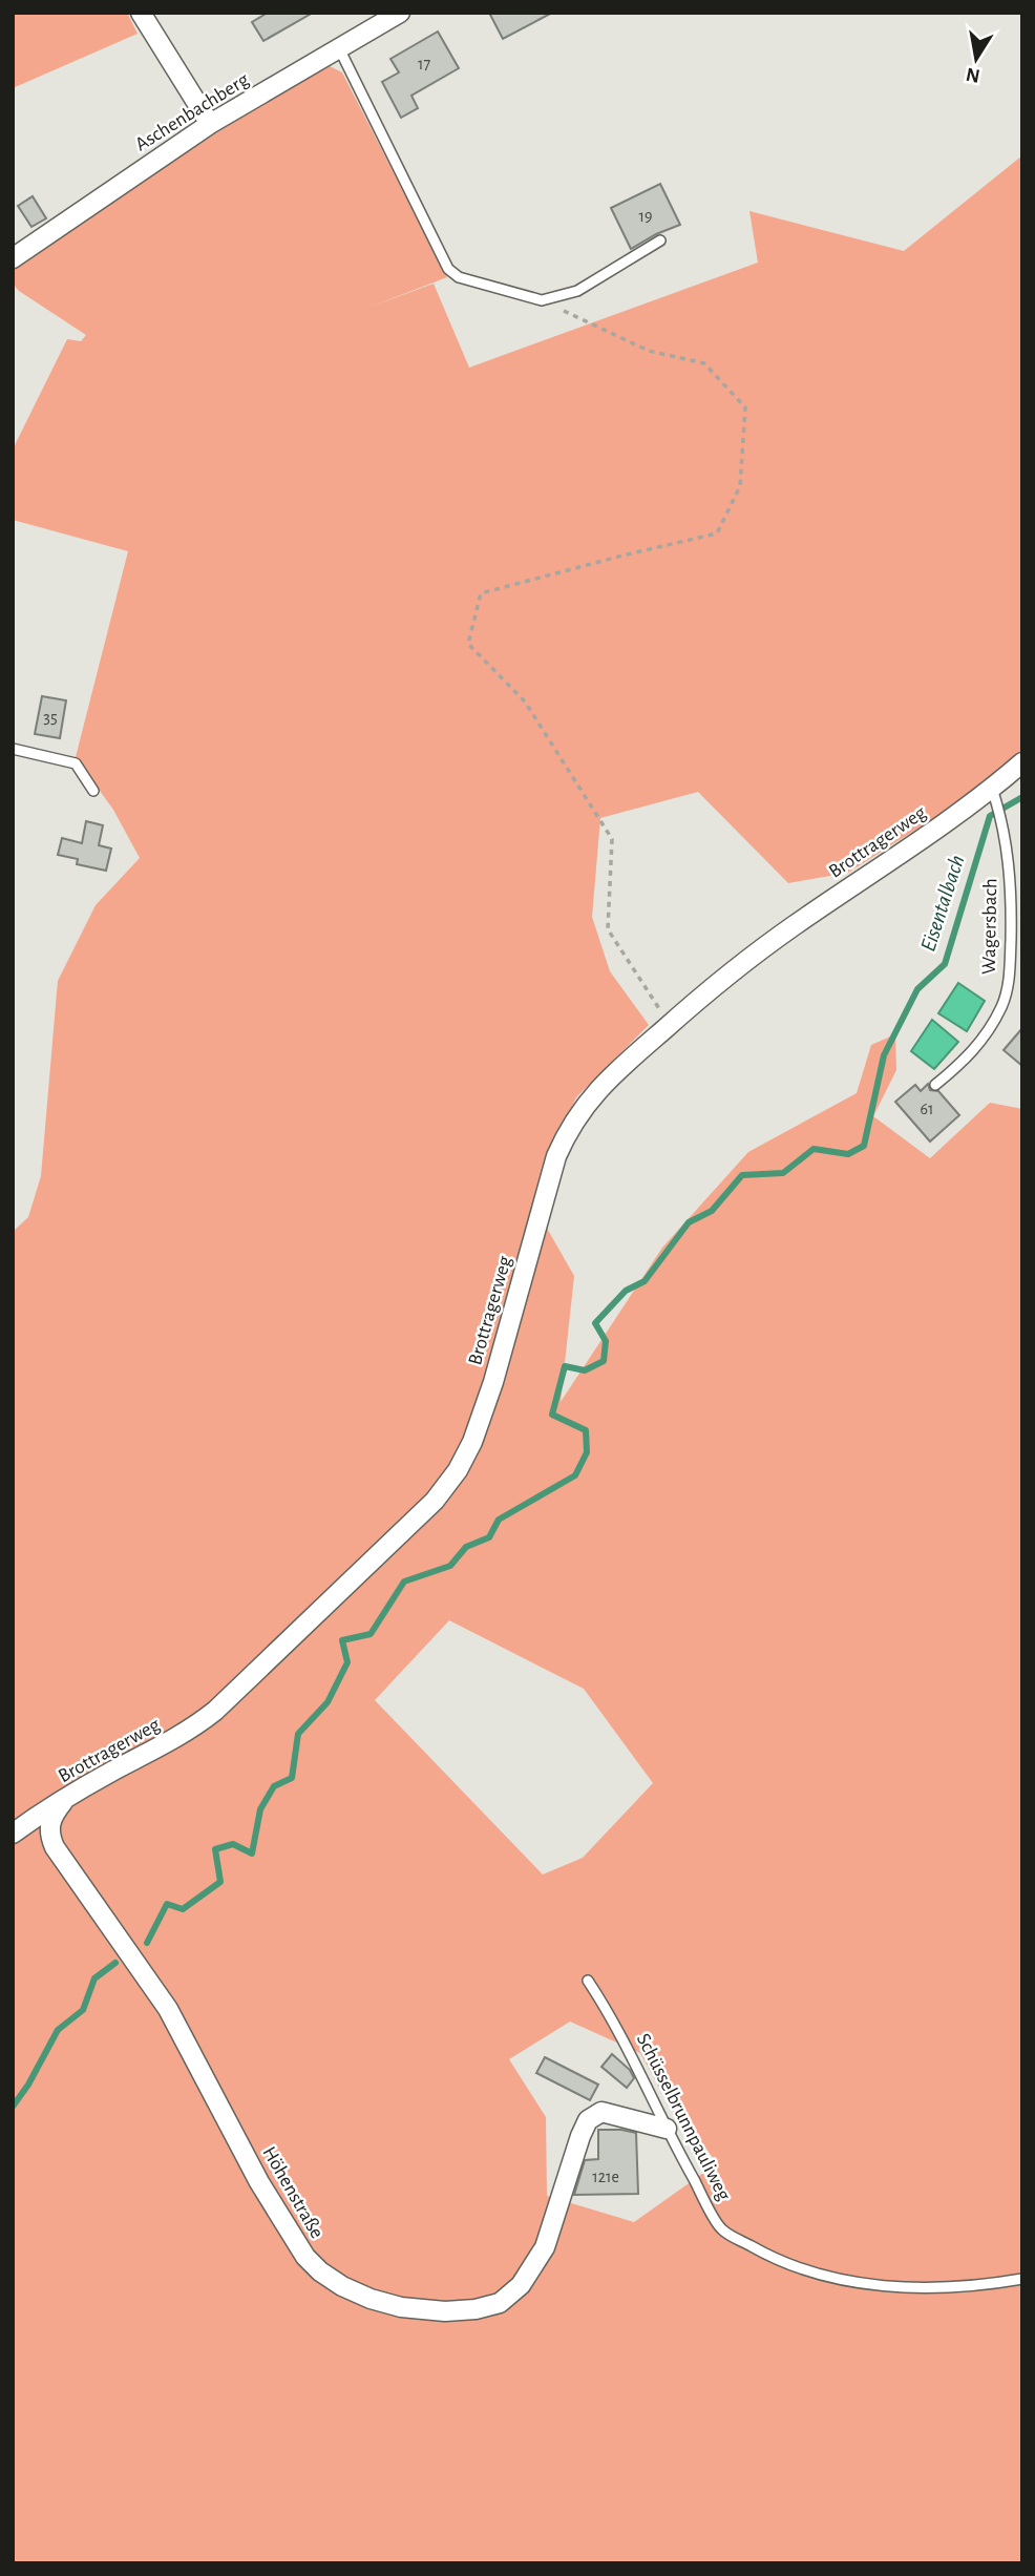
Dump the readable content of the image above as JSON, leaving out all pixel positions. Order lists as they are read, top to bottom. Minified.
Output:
{"streets":{"street":["Aschenbachberg","Brottragerweg","Höhenstraße"],"lane":["Wagersbach","Schüsselbrunnpauliweg"]},"crossings":[["Brottragerweg","Wagersbach"],["Brottragerweg","Höhenstraße"],["Schüsselbrunnpauliweg","Höhenstraße"]],"water":["Eisentalbach"],"house_numbers":["17","19","35","61","121e"],"north":"bottom"}
